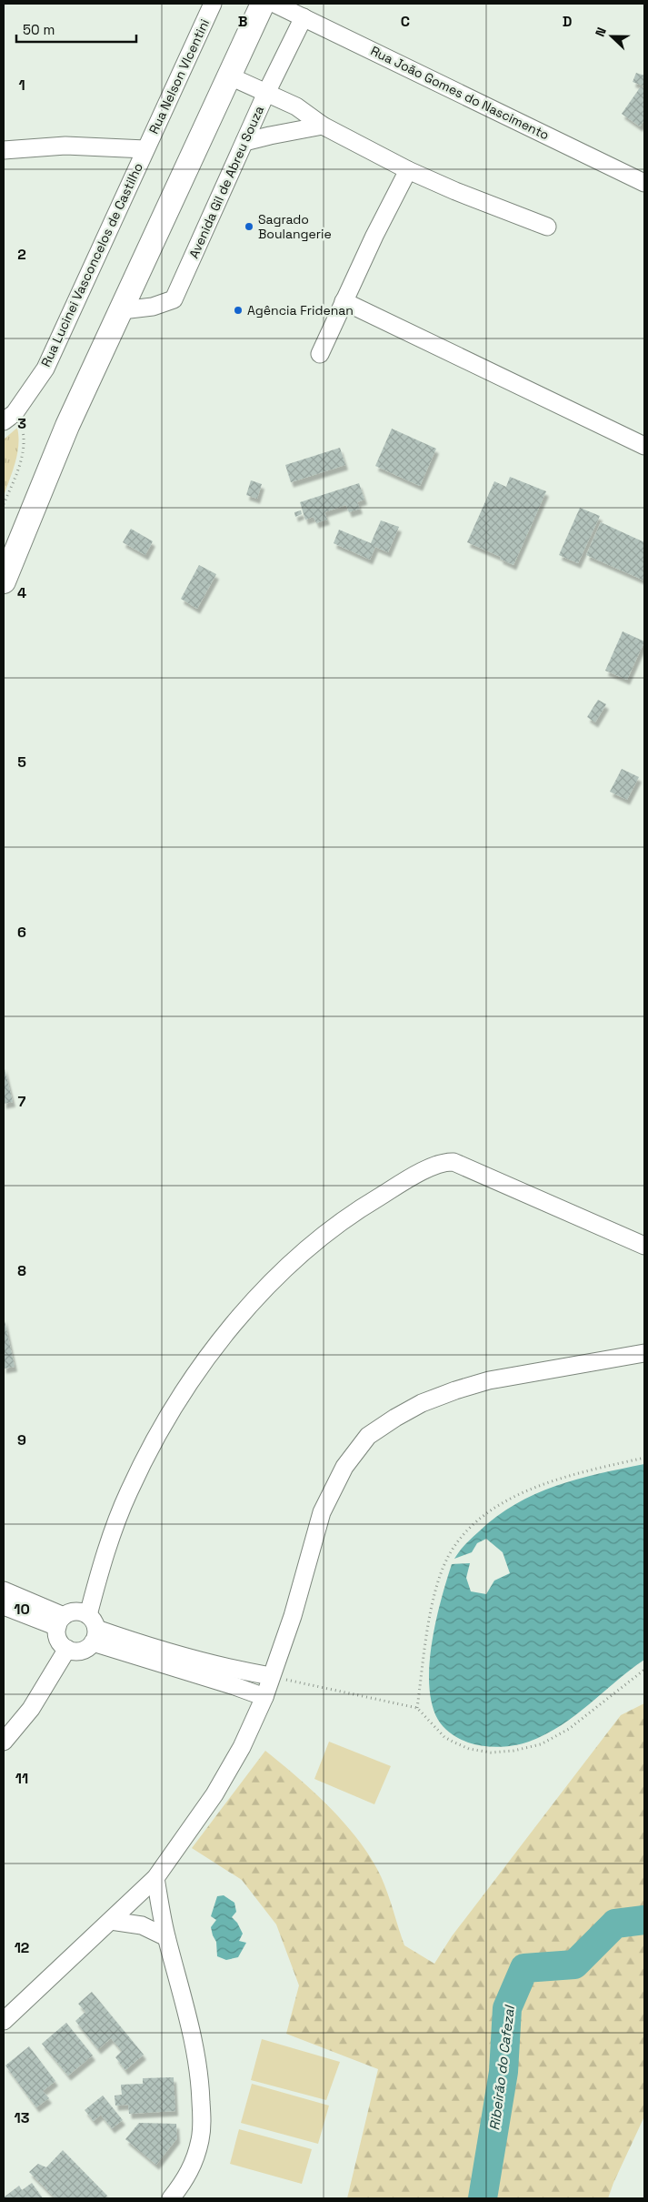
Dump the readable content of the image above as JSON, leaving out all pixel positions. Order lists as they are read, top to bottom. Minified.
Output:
{"streets":{"street":["Rua Nelson VIcentini","Rua João Gomes do Nascimento","Avenida Gil de Abreu Souza","Rua Lucinei Vasconcelos de Castilho"]},"crossings":[["Rua Nelson VIcentini","Rua Lucinei Vasconcelos de Castilho"],["Rua João Gomes do Nascimento","Avenida Gil de Abreu Souza"]],"water":["Ribeirão do Cafezal"],"places":["Sagrado Boulangerie","Agência Fridenan"],"scale_bar":"50 m","north":"left","grid":{"columns":["B","C","D"],"rows":["1","2","3","4","5","6","7","8","9","10","11","12","13"]}}
